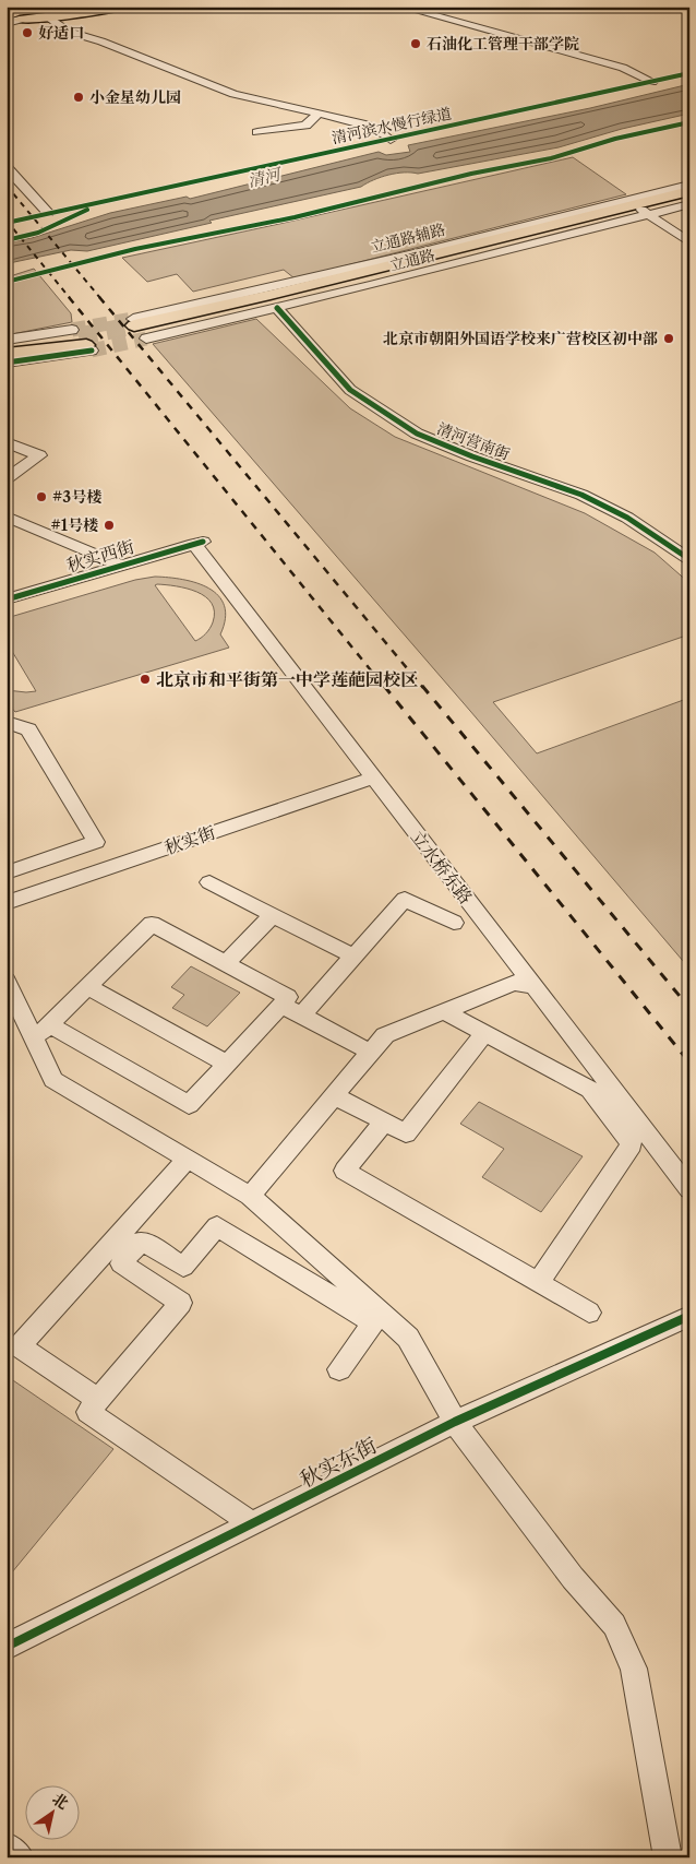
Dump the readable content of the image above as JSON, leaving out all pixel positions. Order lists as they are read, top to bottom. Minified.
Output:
{"streets":{"main road":["立通路"],"street":["立通路辅路","清河营南街","秋实西街","秋实街","立水桥东路","秋实东街"],"cycle path":["清河滨水慢行绿道"]},"crossings":[["立通路辅路","立通路"],["立通路辅路","清河营南街"],["秋实西街","立水桥东路"],["秋实街","立水桥东路"]],"water":["清河"],"places":["好适口","石油化工管理干部学院","小金星幼儿园","北京市朝阳外国语学校来广营校区初中部","#3号楼","#1号楼","北京市和平街第一中学莲葩园校区"],"north":"top right"}
